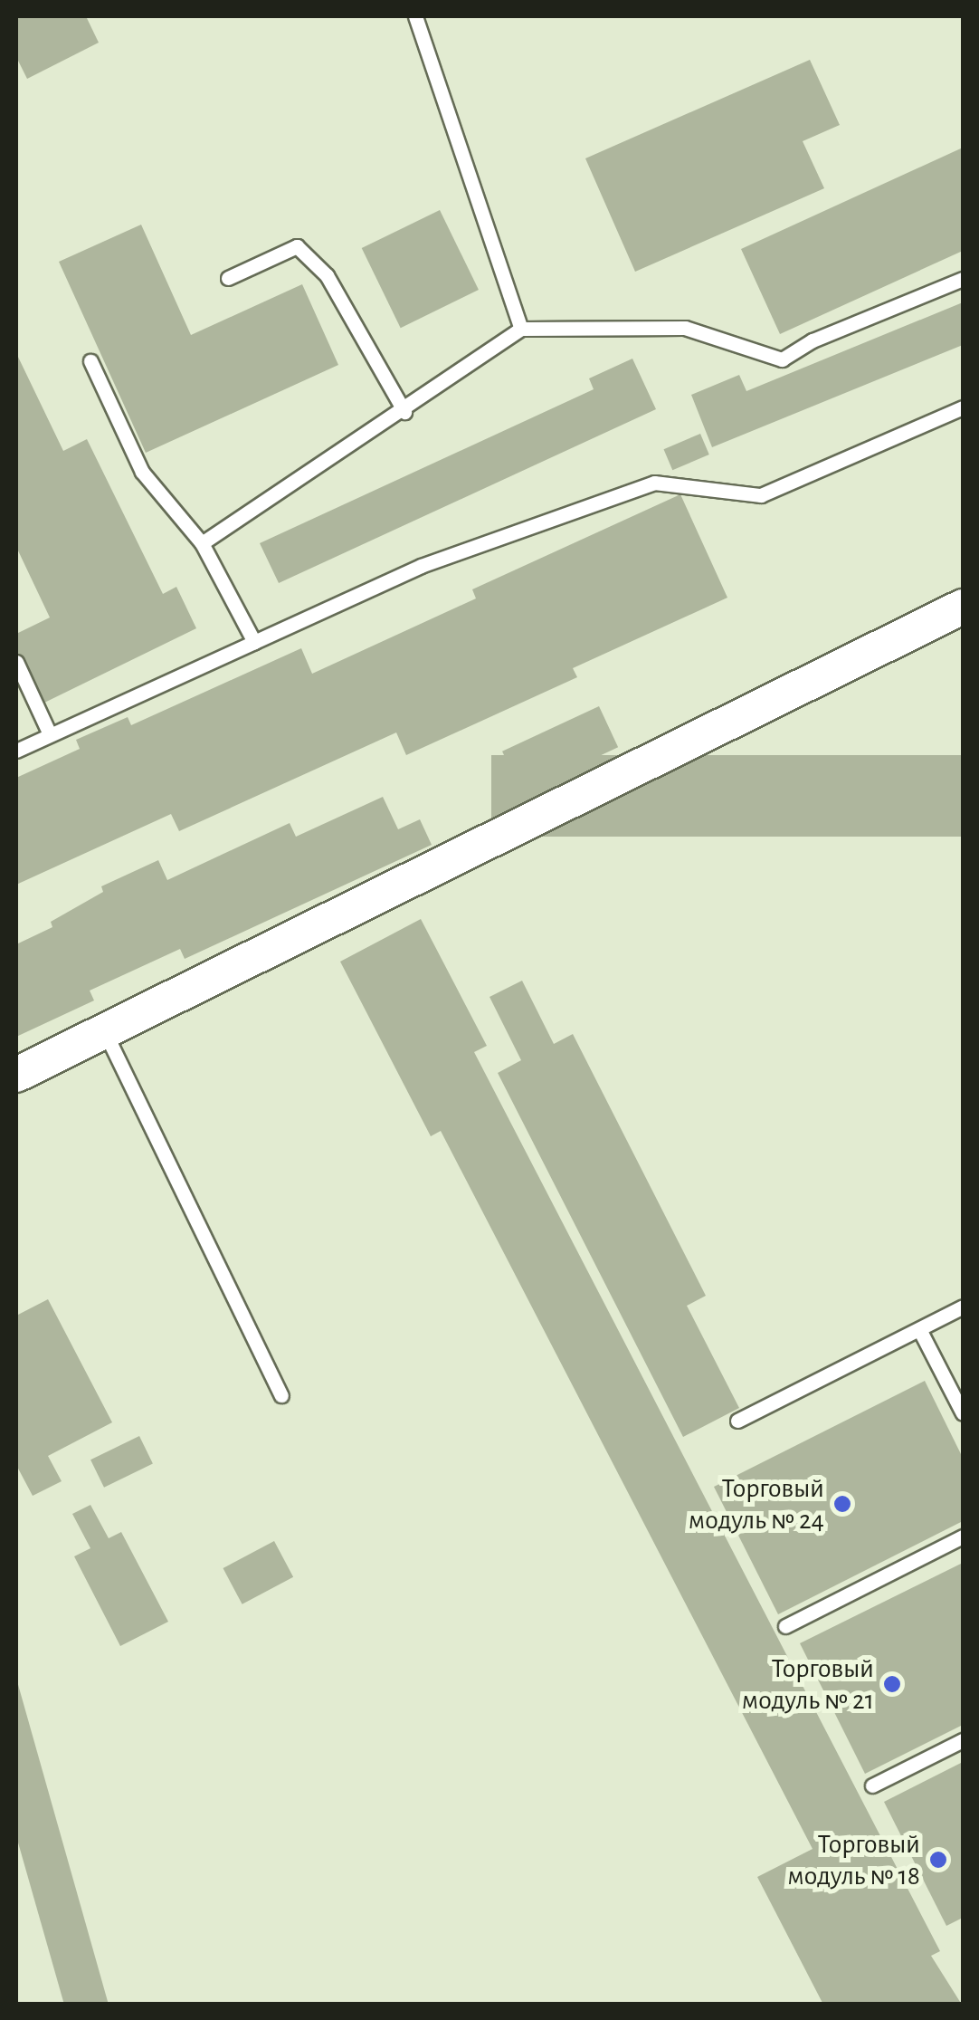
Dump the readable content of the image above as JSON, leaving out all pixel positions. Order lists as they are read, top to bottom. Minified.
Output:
{"places":["Торговый модуль № 24","Торговый модуль № 21","Торговый модуль № 18"]}
